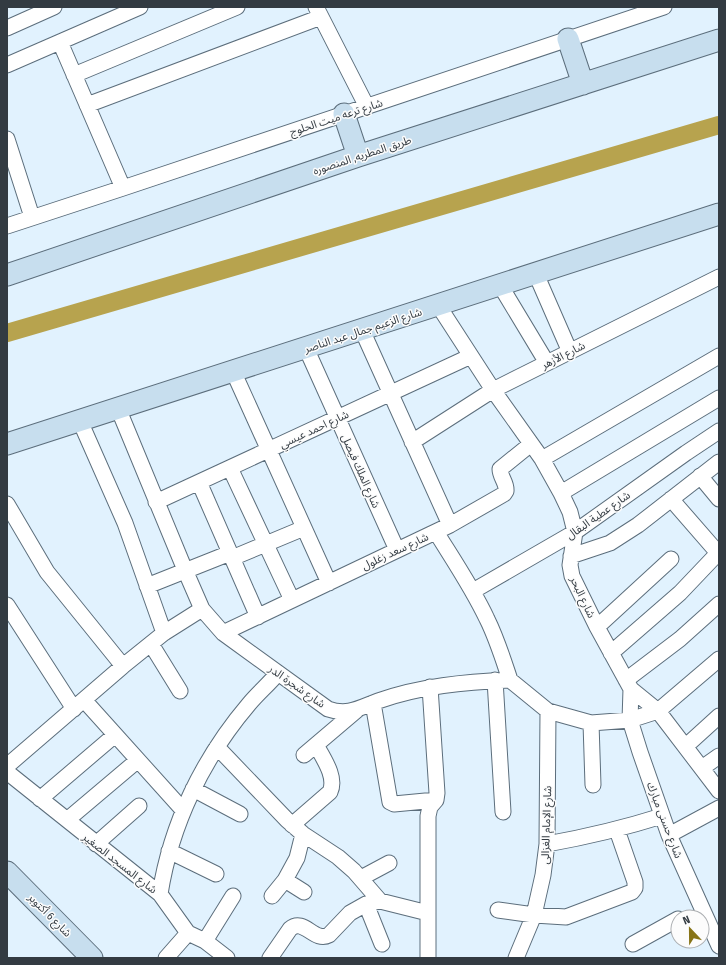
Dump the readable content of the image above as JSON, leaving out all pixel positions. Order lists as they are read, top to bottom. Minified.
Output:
{"streets":{"street":["شارع ترعه ميت الحلوج","طريق المطريه, المنصوره","شارع الزعيم جمال عبد الناصر","شارع الأزهر","شارع احمد عيسي","شارع الملك فيصل","شارع عطية البقال","شارع سعد زغلول","شارع البحر","شارع شجرة الدر","شارع حسنى مبارك","شارع الإمام الغزالى","شارع المسجد الصغير","شارع 6 أكتوبر"]},"crossings":[["شارع الزعيم جمال عبد الناصر","شارع الملك فيصل"],["شارع الزعيم جمال عبد الناصر","شارع البحر"],["شارع الزعيم جمال عبد الناصر","شارع شجرة الدر"],["شارع الأزهر","شارع البحر"],["شارع احمد عيسي","شارع الملك فيصل"],["شارع احمد عيسي","شارع البحر"],["شارع احمد عيسي","شارع شجرة الدر"],["شارع الملك فيصل","شارع سعد زغلول"],["شارع عطية البقال","شارع البحر"],["شارع سعد زغلول","شارع البحر"],["شارع سعد زغلول","شارع شجرة الدر"],["شارع البحر","شارع حسنى مبارك"]],"north":"top"}
